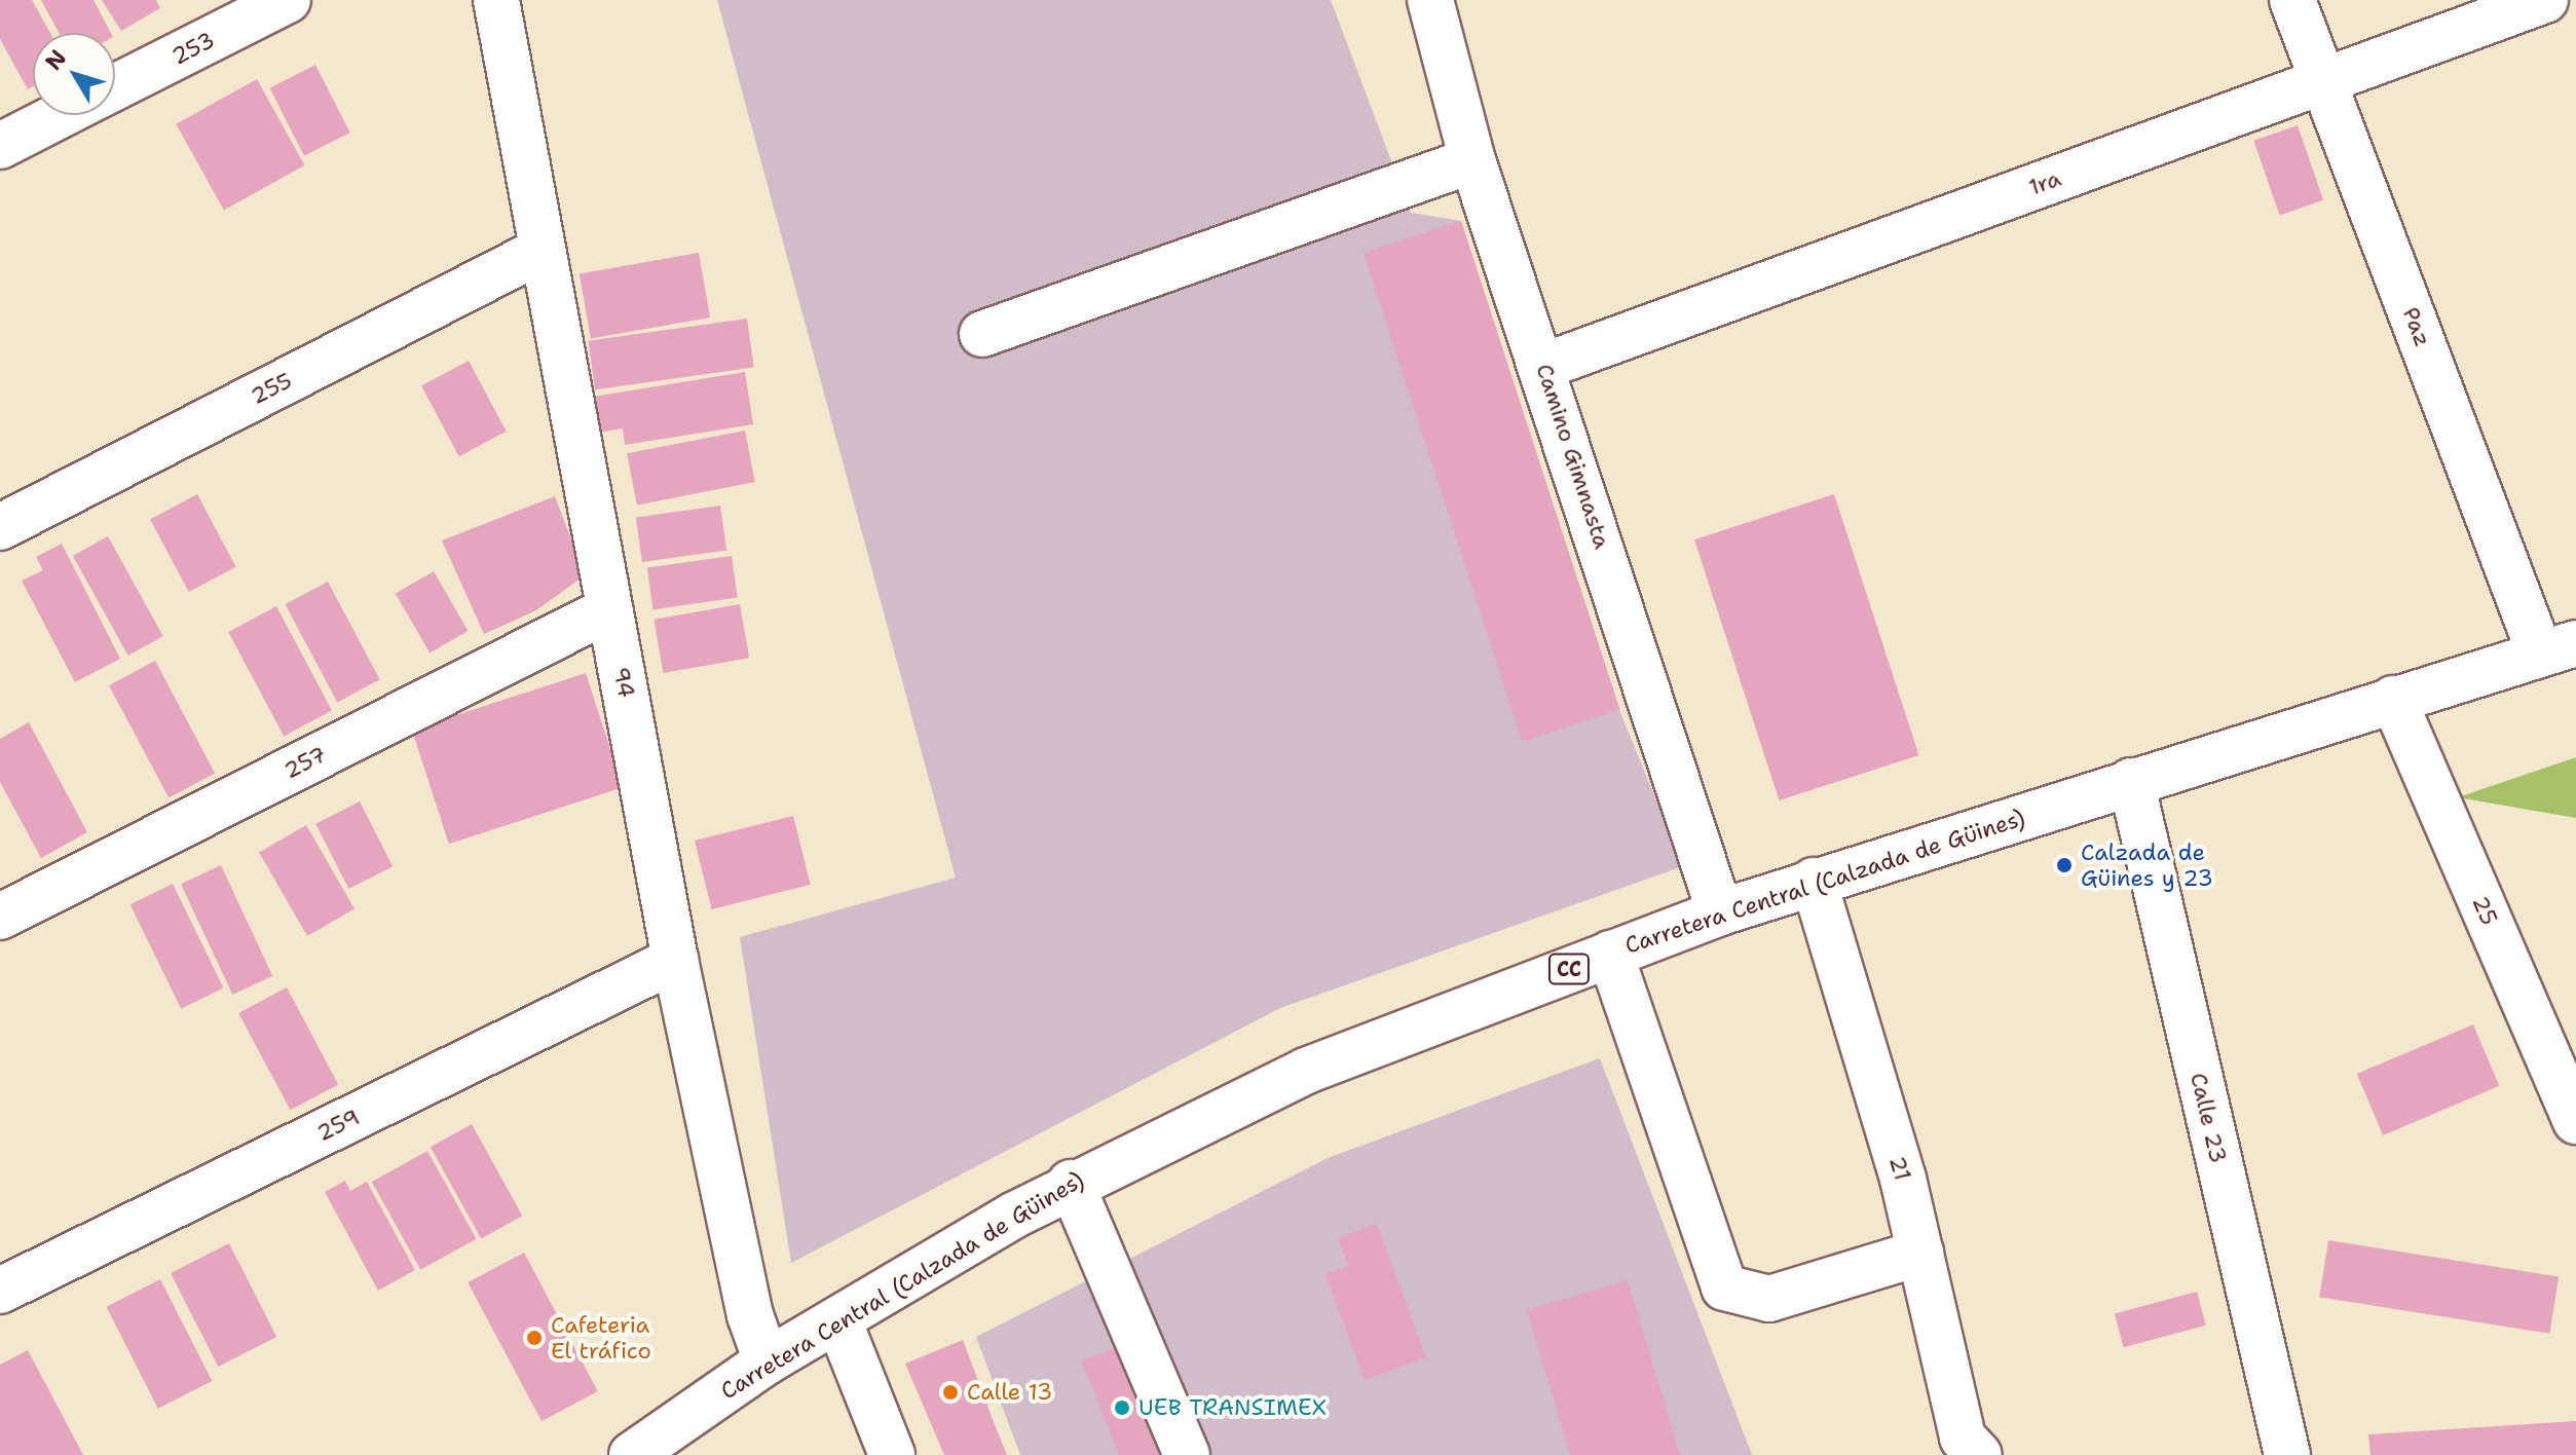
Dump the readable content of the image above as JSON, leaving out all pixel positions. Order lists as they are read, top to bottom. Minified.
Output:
{"streets":{"street":["253","1ra","Paz","255","Camino Gimnasta","94","257","Carretera Central (Calzada de Güines)","25","CC","Calle 23","259","21"]},"crossings":[["1ra","Paz"],["1ra","Camino Gimnasta"],["Paz","Carretera Central (Calzada de Güines)"],["255","94"],["Camino Gimnasta","Carretera Central (Calzada de Güines)"],["94","257"],["94","Carretera Central (Calzada de Güines)"],["94","259"],["Carretera Central (Calzada de Güines)","25"],["Carretera Central (Calzada de Güines)","Calle 23"],["Carretera Central (Calzada de Güines)","21"]],"places":["Calzada de Güines y 23","Cafeteria El tráfico","Calle 13","UEB TRANSIMEX"],"north":"top left"}
